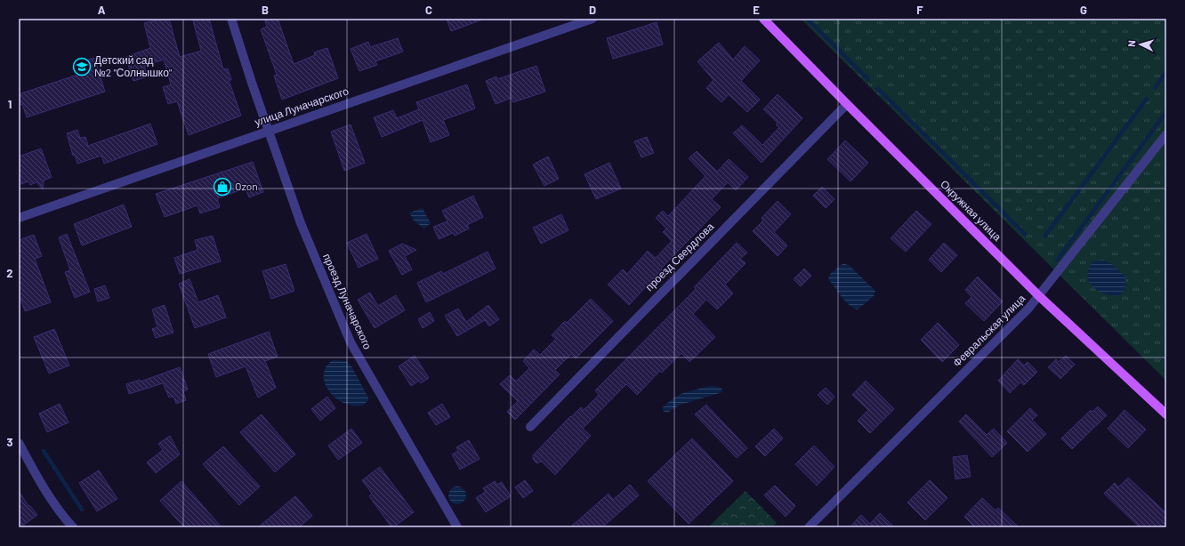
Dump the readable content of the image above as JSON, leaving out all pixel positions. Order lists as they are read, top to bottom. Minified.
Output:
{"streets":{"main road":["Окружная улица"],"street":["улица Луначарского","проезд Свердлова","проезд Луначарского","Февральская улица"]},"crossings":[["улица Луначарского","проезд Луначарского"],["Окружная улица","проезд Свердлова"],["Окружная улица","Февральская улица"]],"places":{"school or university":["Детский сад №2 \"Солнышко\""],"shop":["Ozon"]},"north":"left","grid":{"columns":["A","B","C","D","E","F","G"],"rows":["1","2","3"]}}
